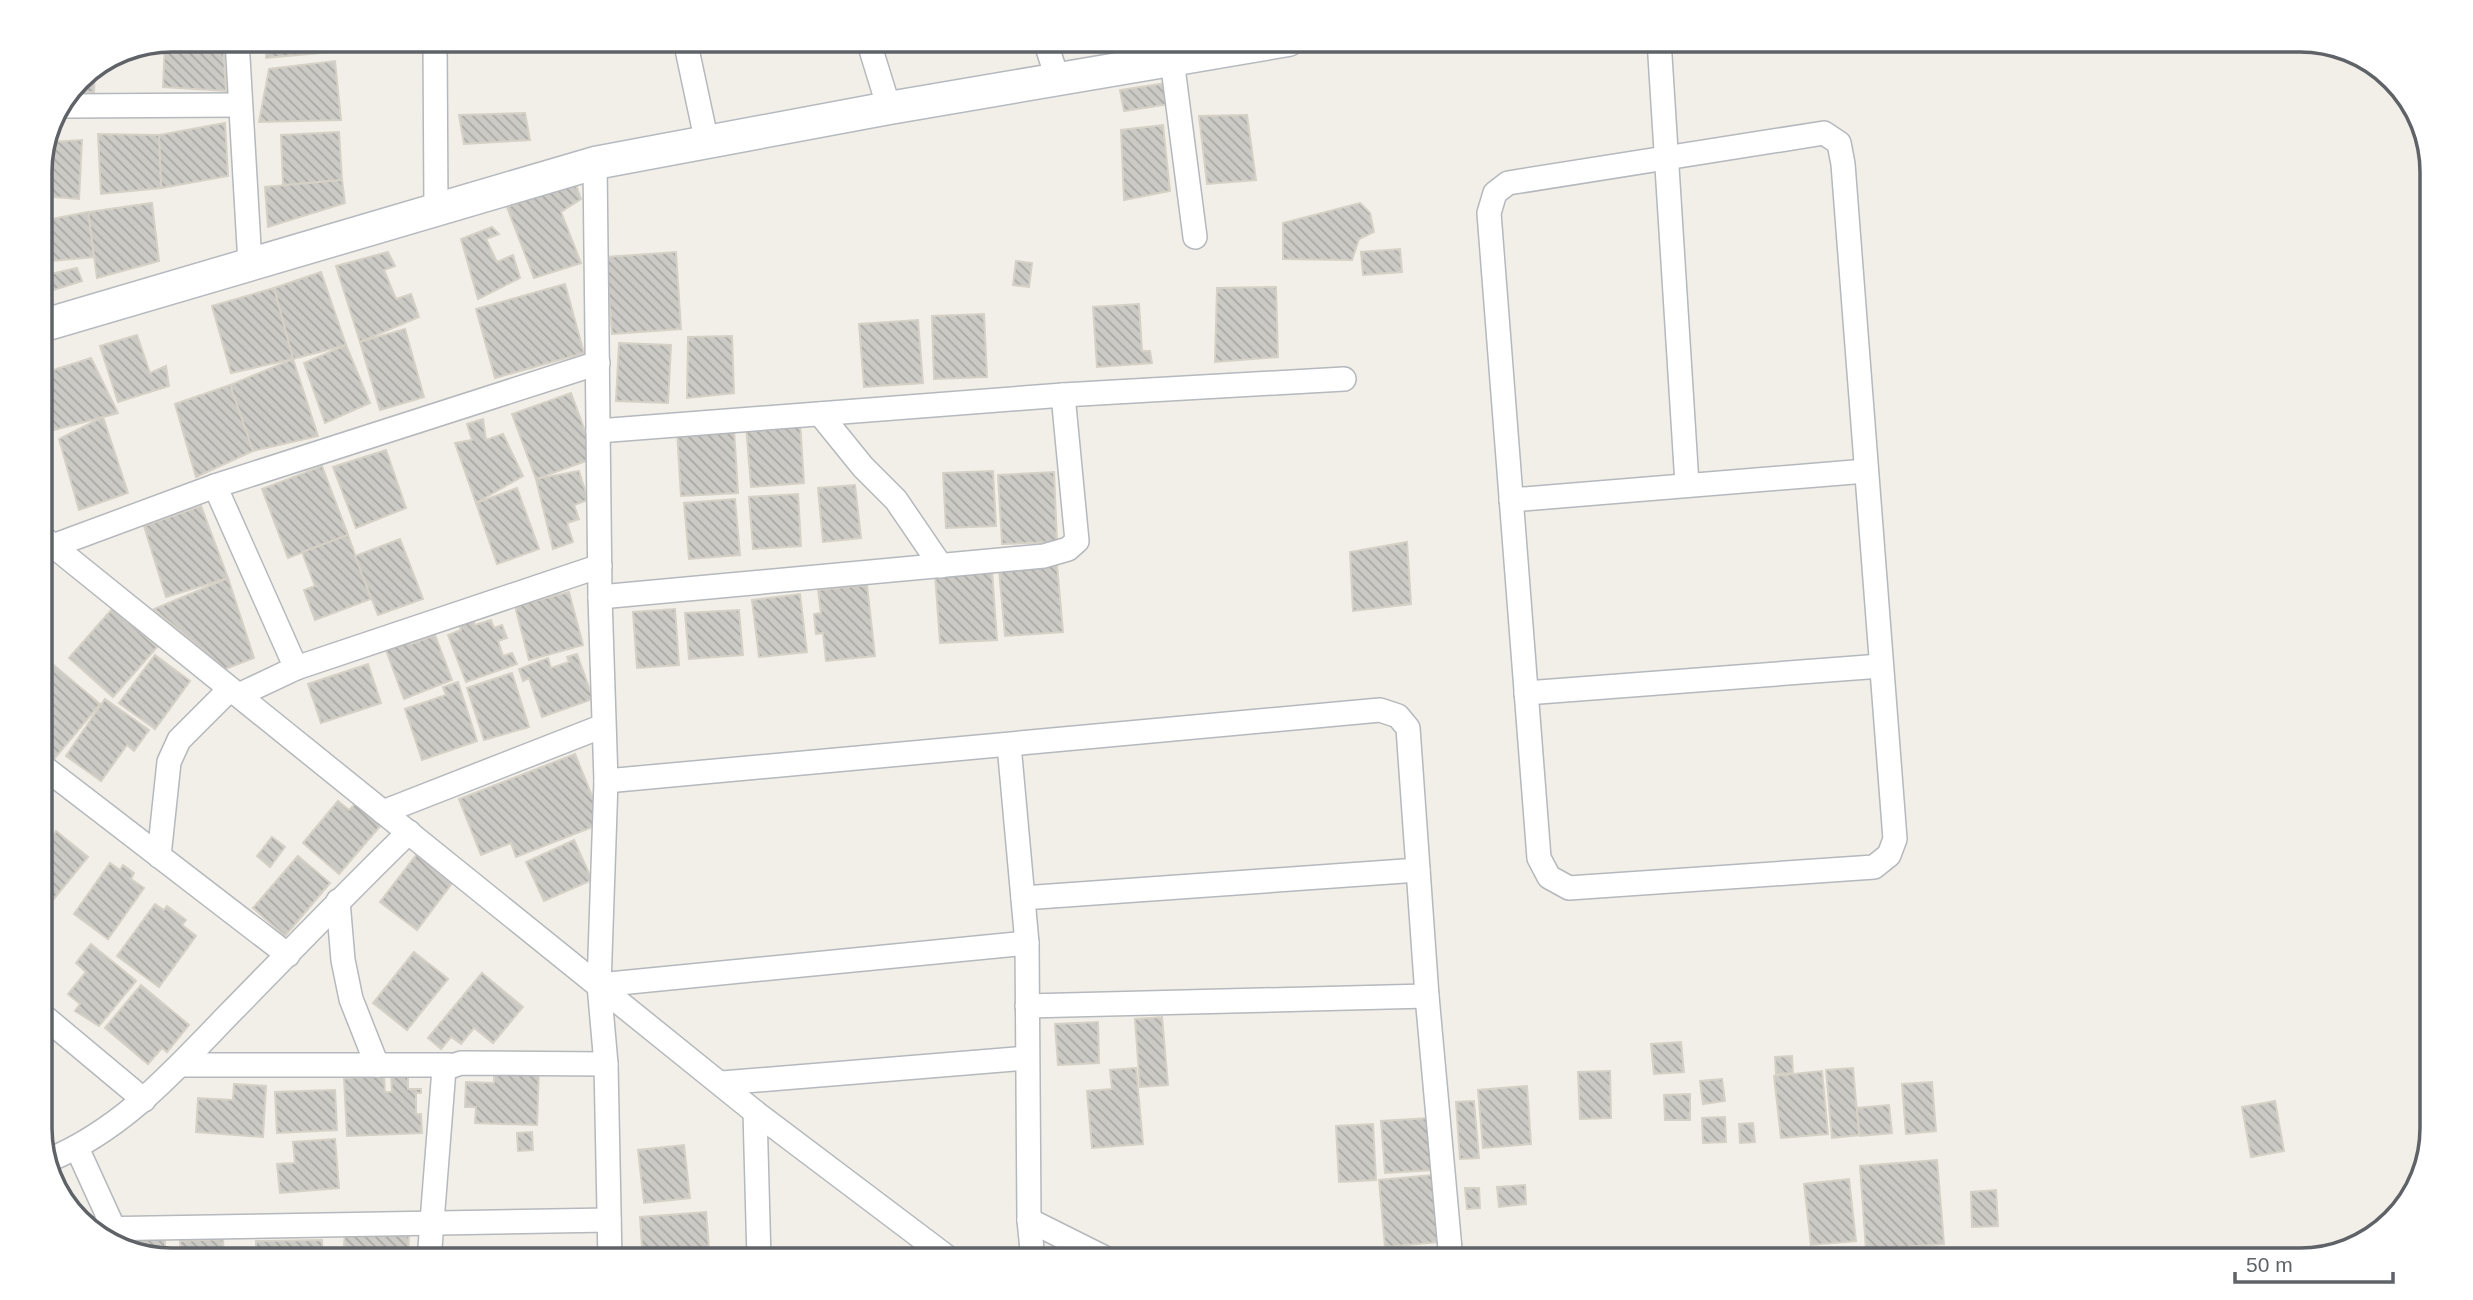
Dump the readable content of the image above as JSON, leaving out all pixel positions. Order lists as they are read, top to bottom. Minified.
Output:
{"scale_bar":"50 m"}
